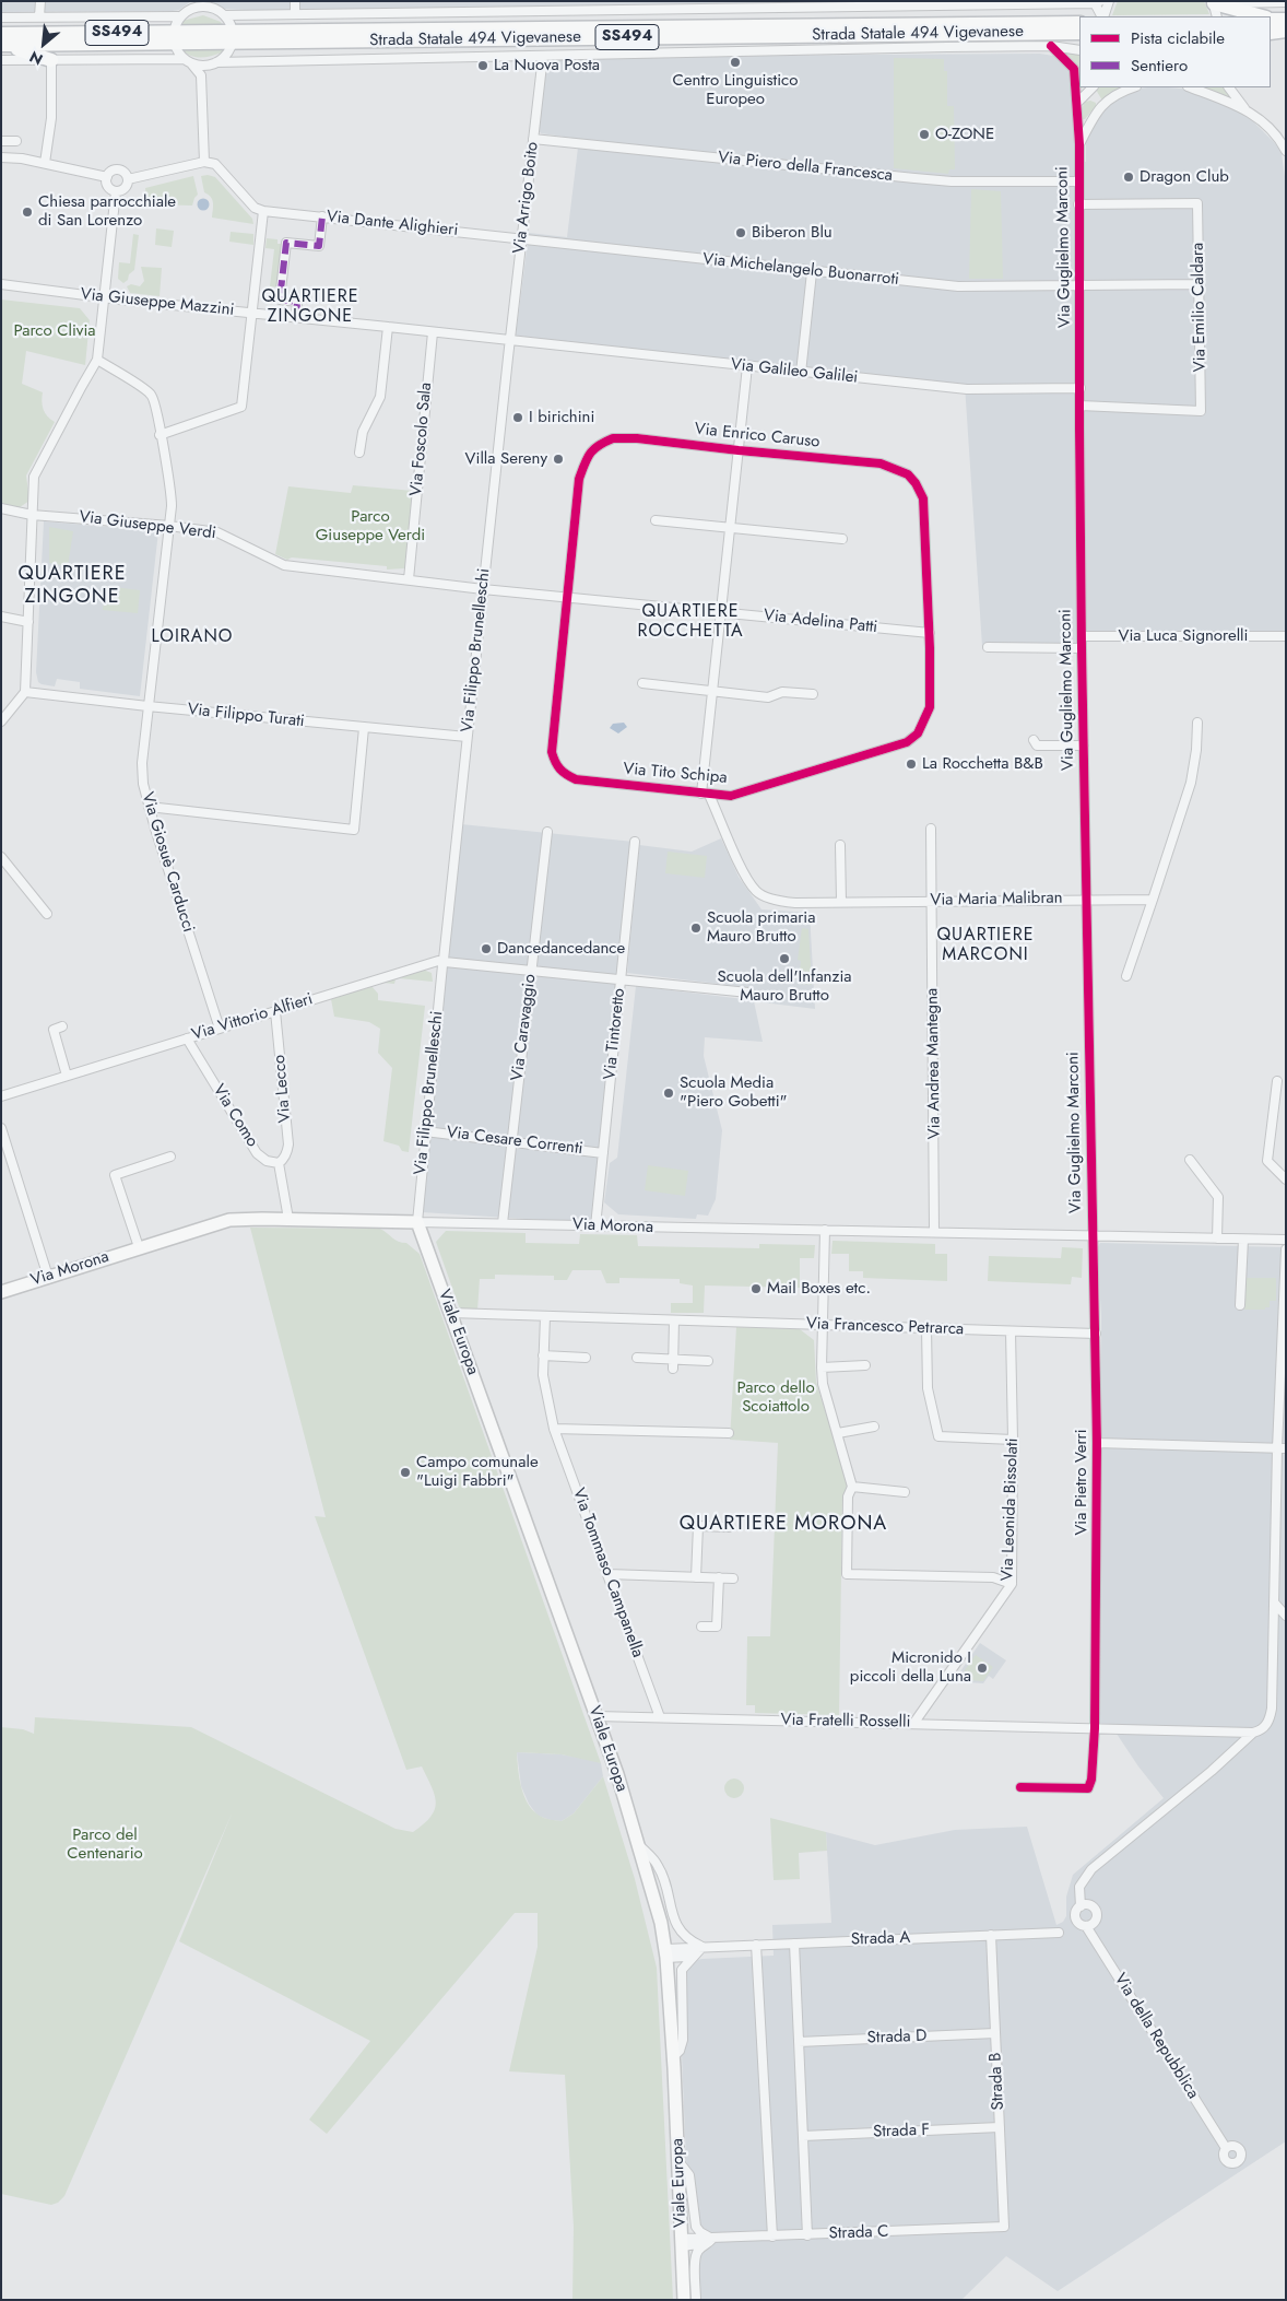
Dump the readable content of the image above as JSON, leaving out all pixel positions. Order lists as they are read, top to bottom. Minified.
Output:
{"streets":{"main road":["SS494","Strada Statale 494 Vigevanese","Via Morona","Viale Europa"],"street":["Via Piero della Francesca","Via Arrigo Boito","Via Dante Alighieri","Via Guglielmo Marconi","Via Michelangelo Buonarroti","Via Giuseppe Mazzini","Via Emilio Caldara","Via Galileo Galilei","Via Enrico Caruso","Via Foscolo Sala","Via Giuseppe Verdi","Via Adelina Patti","Via Luca Signorelli","Via Filippo Brunelleschi","Via Filippo Turati","Via Tito Schipa","Via Giosuè Carducci","Via Maria Malibran","Via Vittorio Alfieri","Via Caravaggio","Via Tintoretto","Via Andrea Mantegna","Via Lecco","Via Como","Via Cesare Correnti","Via Francesco Petrarca","Via Pietro Verri","Via Leonida Bissolati","Via Tommaso Campanella","Via Fratelli Rosselli","Strada A","Via della Repubblica","Strada D","Strada B","Strada F","Strada C"]},"crossings":[["Via Piero della Francesca","Via Arrigo Boito"],["Via Piero della Francesca","Via Guglielmo Marconi"],["Via Arrigo Boito","Via Dante Alighieri"],["Via Arrigo Boito","Via Michelangelo Buonarroti"],["Via Arrigo Boito","Via Giuseppe Mazzini"],["Via Arrigo Boito","Via Galileo Galilei"],["Via Arrigo Boito","Via Filippo Brunelleschi"],["Via Dante Alighieri","Via Michelangelo Buonarroti"],["Via Guglielmo Marconi","Via Michelangelo Buonarroti"],["Via Guglielmo Marconi","Via Emilio Caldara"],["Via Guglielmo Marconi","Via Galileo Galilei"],["Via Guglielmo Marconi","Via Luca Signorelli"],["Via Guglielmo Marconi","Via Maria Malibran"],["Via Guglielmo Marconi","Via Morona"],["Via Guglielmo Marconi","Via Pietro Verri"],["Via Michelangelo Buonarroti","Via Emilio Caldara"],["Via Giuseppe Mazzini","Via Galileo Galilei"],["Via Giuseppe Mazzini","Via Foscolo Sala"],["Via Giuseppe Mazzini","Via Filippo Brunelleschi"],["Via Galileo Galilei","Via Filippo Brunelleschi"],["Via Enrico Caruso","Via Adelina Patti"],["Via Enrico Caruso","Via Tito Schipa"],["Via Foscolo Sala","Via Giuseppe Verdi"],["Via Giuseppe Verdi","Via Adelina Patti"],["Via Giuseppe Verdi","Via Filippo Brunelleschi"],["Via Giuseppe Verdi","Via Giosuè Carducci"],["Via Adelina Patti","Via Filippo Brunelleschi"],["Via Adelina Patti","Via Tito Schipa"],["Via Filippo Brunelleschi","Via Filippo Turati"],["Via Filippo Brunelleschi","Via Vittorio Alfieri"],["Via Filippo Brunelleschi","Via Cesare Correnti"],["Via Filippo Brunelleschi","Via Morona"],["Via Filippo Brunelleschi","Viale Europa"],["Via Filippo Turati","Via Giosuè Carducci"],["Via Tito Schipa","Via Maria Malibran"],["Via Giosuè Carducci","Via Vittorio Alfieri"],["Via Maria Malibran","Via Andrea Mantegna"],["Via Vittorio Alfieri","Via Lecco"],["Via Vittorio Alfieri","Via Como"],["Via Caravaggio","Via Cesare Correnti"],["Via Caravaggio","Via Morona"],["Via Tintoretto","Via Cesare Correnti"],["Via Tintoretto","Via Morona"],["Via Andrea Mantegna","Via Morona"],["Via Lecco","Via Como"],["Via Morona","Viale Europa"],["Via Morona","Via Pietro Verri"],["Via Francesco Petrarca","Viale Europa"],["Via Francesco Petrarca","Via Pietro Verri"],["Via Francesco Petrarca","Via Leonida Bissolati"],["Via Francesco Petrarca","Via Tommaso Campanella"],["Viale Europa","Via Fratelli Rosselli"],["Viale Europa","Strada A"],["Viale Europa","Strada C"],["Via Pietro Verri","Via Fratelli Rosselli"],["Via Leonida Bissolati","Via Fratelli Rosselli"],["Via Tommaso Campanella","Via Fratelli Rosselli"],["Strada A","Strada B"],["Strada D","Strada B"],["Strada B","Strada F"],["Strada B","Strada C"]],"districts":["QUARTIERE ZINGONE","QUARTIERE ZINGONE","QUARTIERE ROCCHETTA","LOIRANO","QUARTIERE MARCONI","QUARTIERE MORONA"],"parks":["Parco Clivia","Parco Giuseppe Verdi","Parco dello Scoiattolo","Parco del Centenario"],"places":["Centro Linguistico Europeo","La Nuova Posta","O-ZONE","Dragon Club","Chiesa parrocchiale di San Lorenzo","Biberon Blu","I birichini","Villa Sereny","La Rocchetta B&B","Scuola primaria Mauro Brutto","Dancedancedance","Scuola dell'Infanzia Mauro Brutto","Scuola Media \"Piero Gobetti\"","Mail Boxes etc.","Campo comunale \"Luigi Fabbri\"","Micronido I piccoli della Luna"],"legend":["Pista ciclabile","Sentiero"],"north":"bottom left"}
